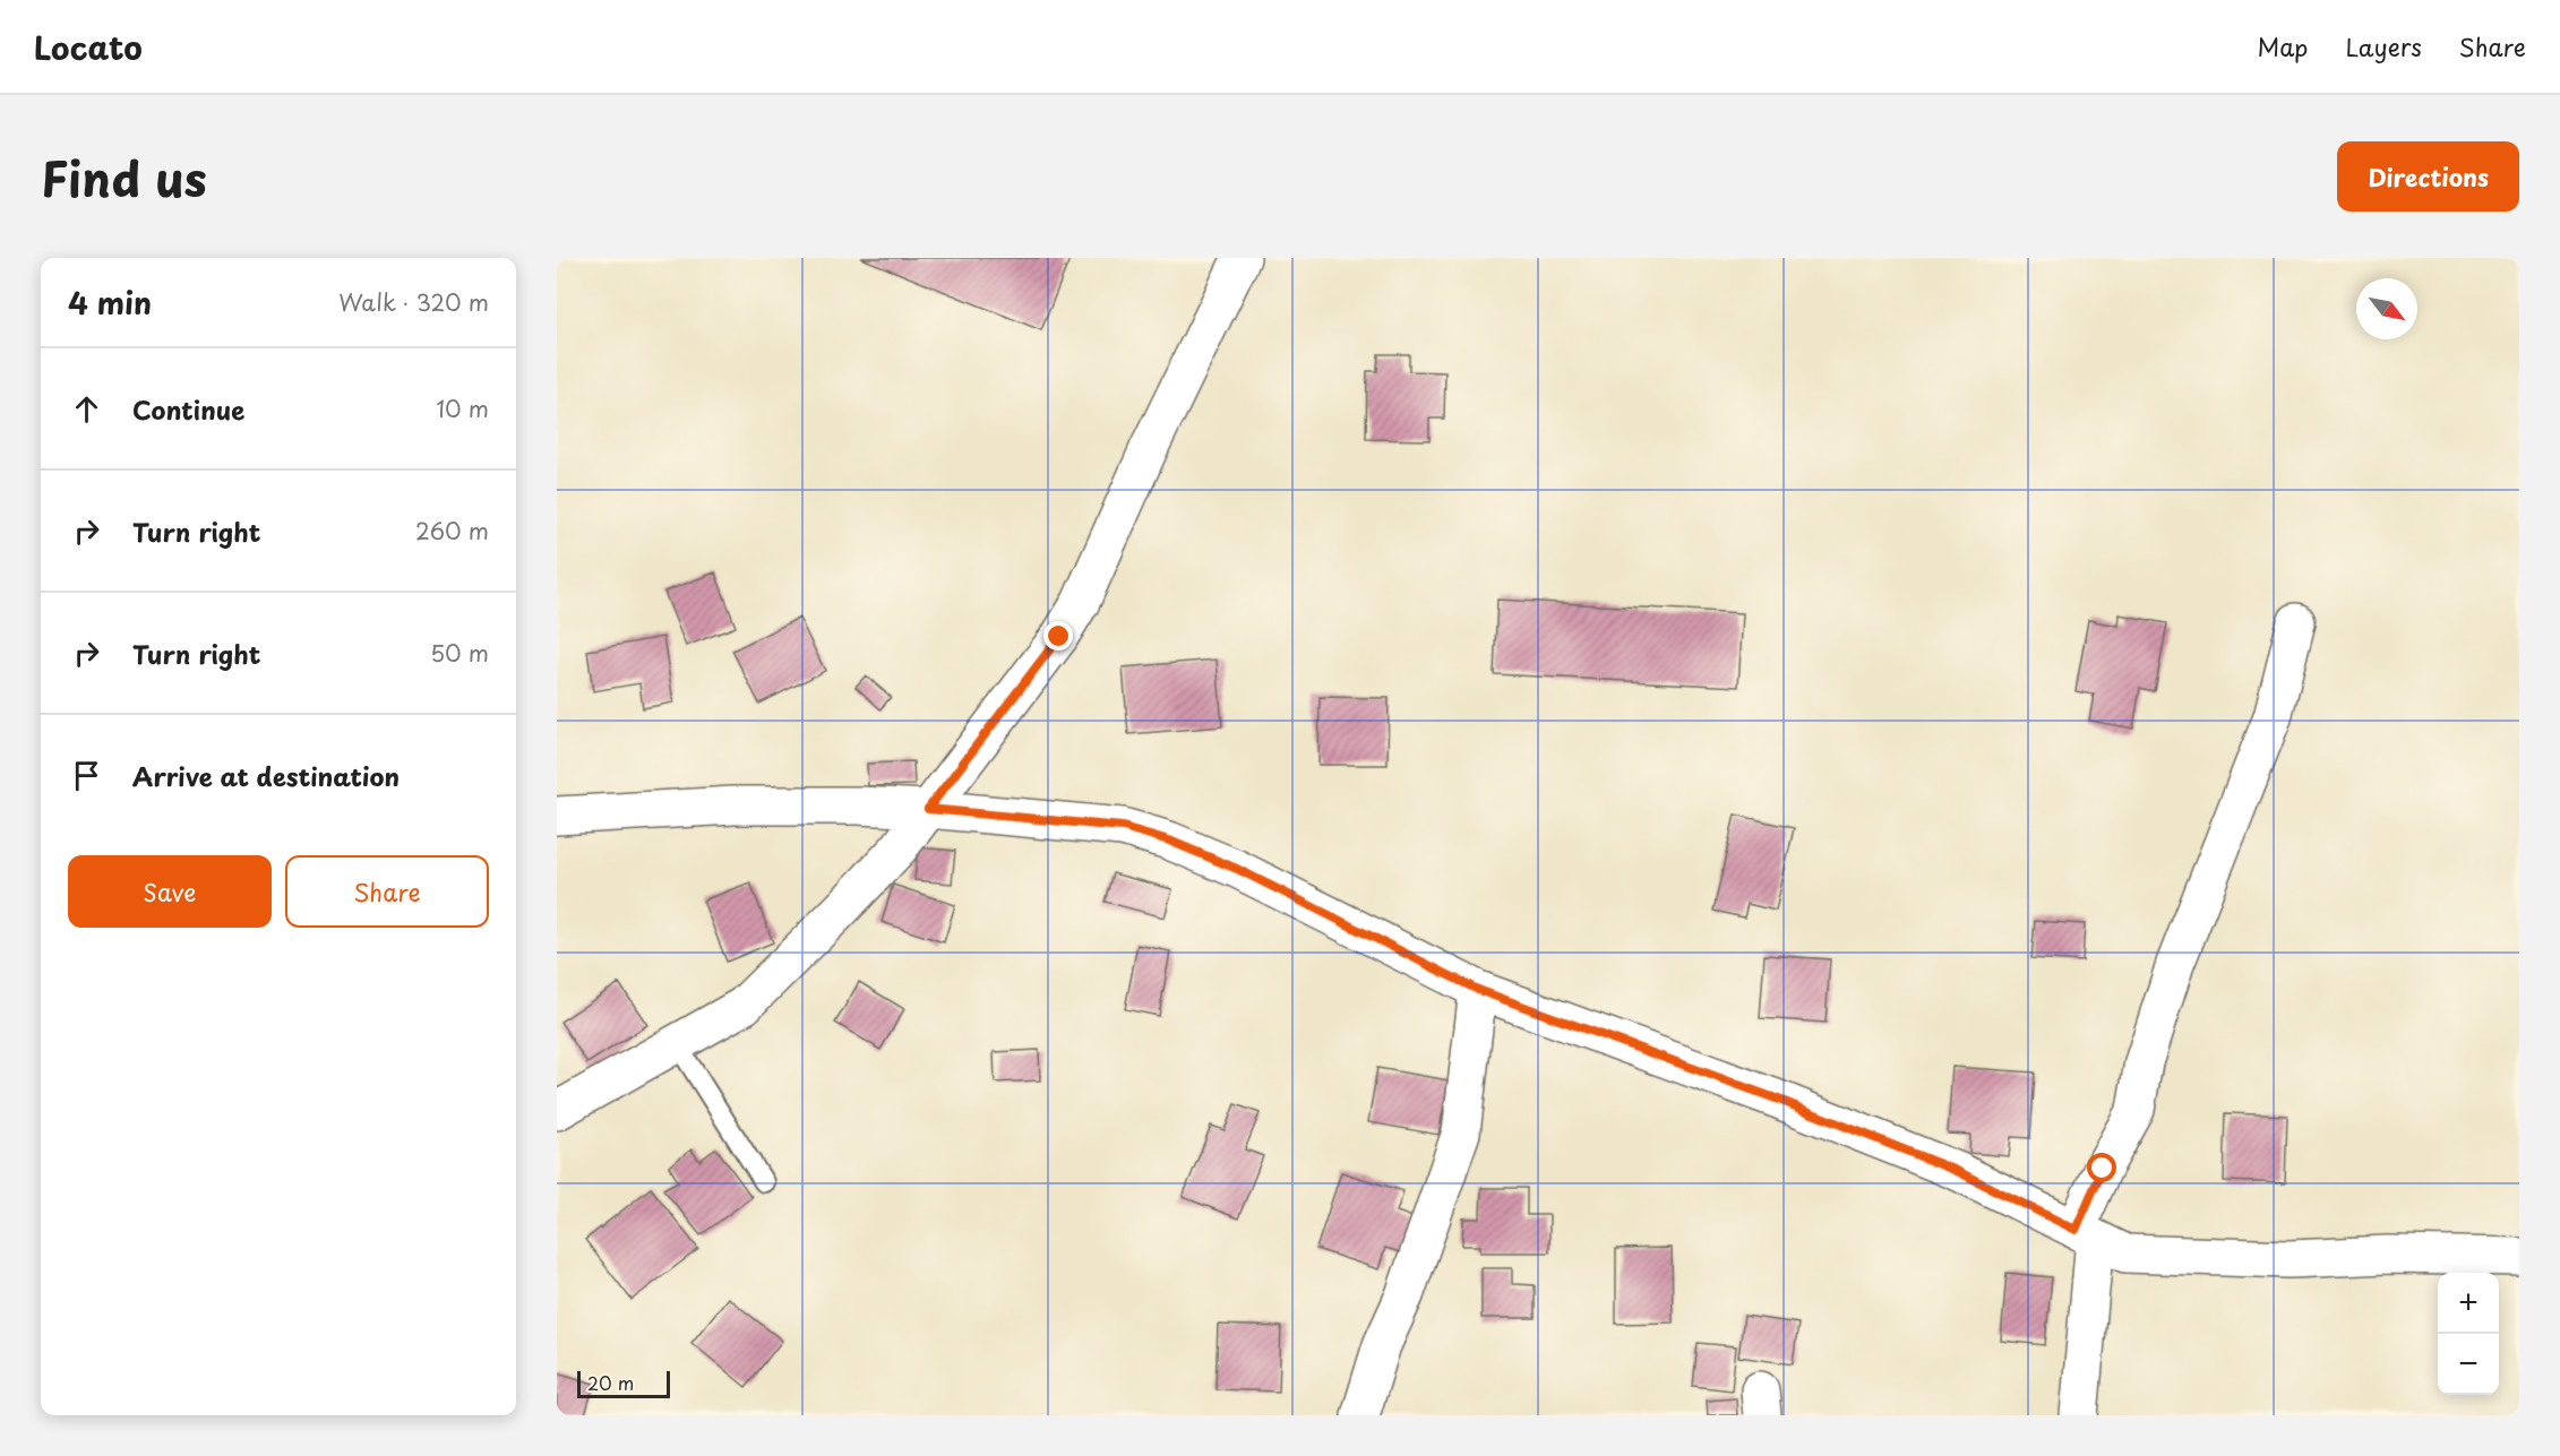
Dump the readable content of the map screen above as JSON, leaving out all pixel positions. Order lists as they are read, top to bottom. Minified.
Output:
{"scale_bar":"20 m","north":"bottom right","page":{"header":"Locato","nav":["Map","Layers","Share"],"title":"Find us","buttons":["Directions",["Save","Share"]],"heading":["4 min","Walk · 320 m"],"list":[["Continue","10 m"],["Turn right","260 m"],["Turn right","50 m"],"Arrive at destination"],"map_buttons":["+","−"],"scale":"20 m"}}
